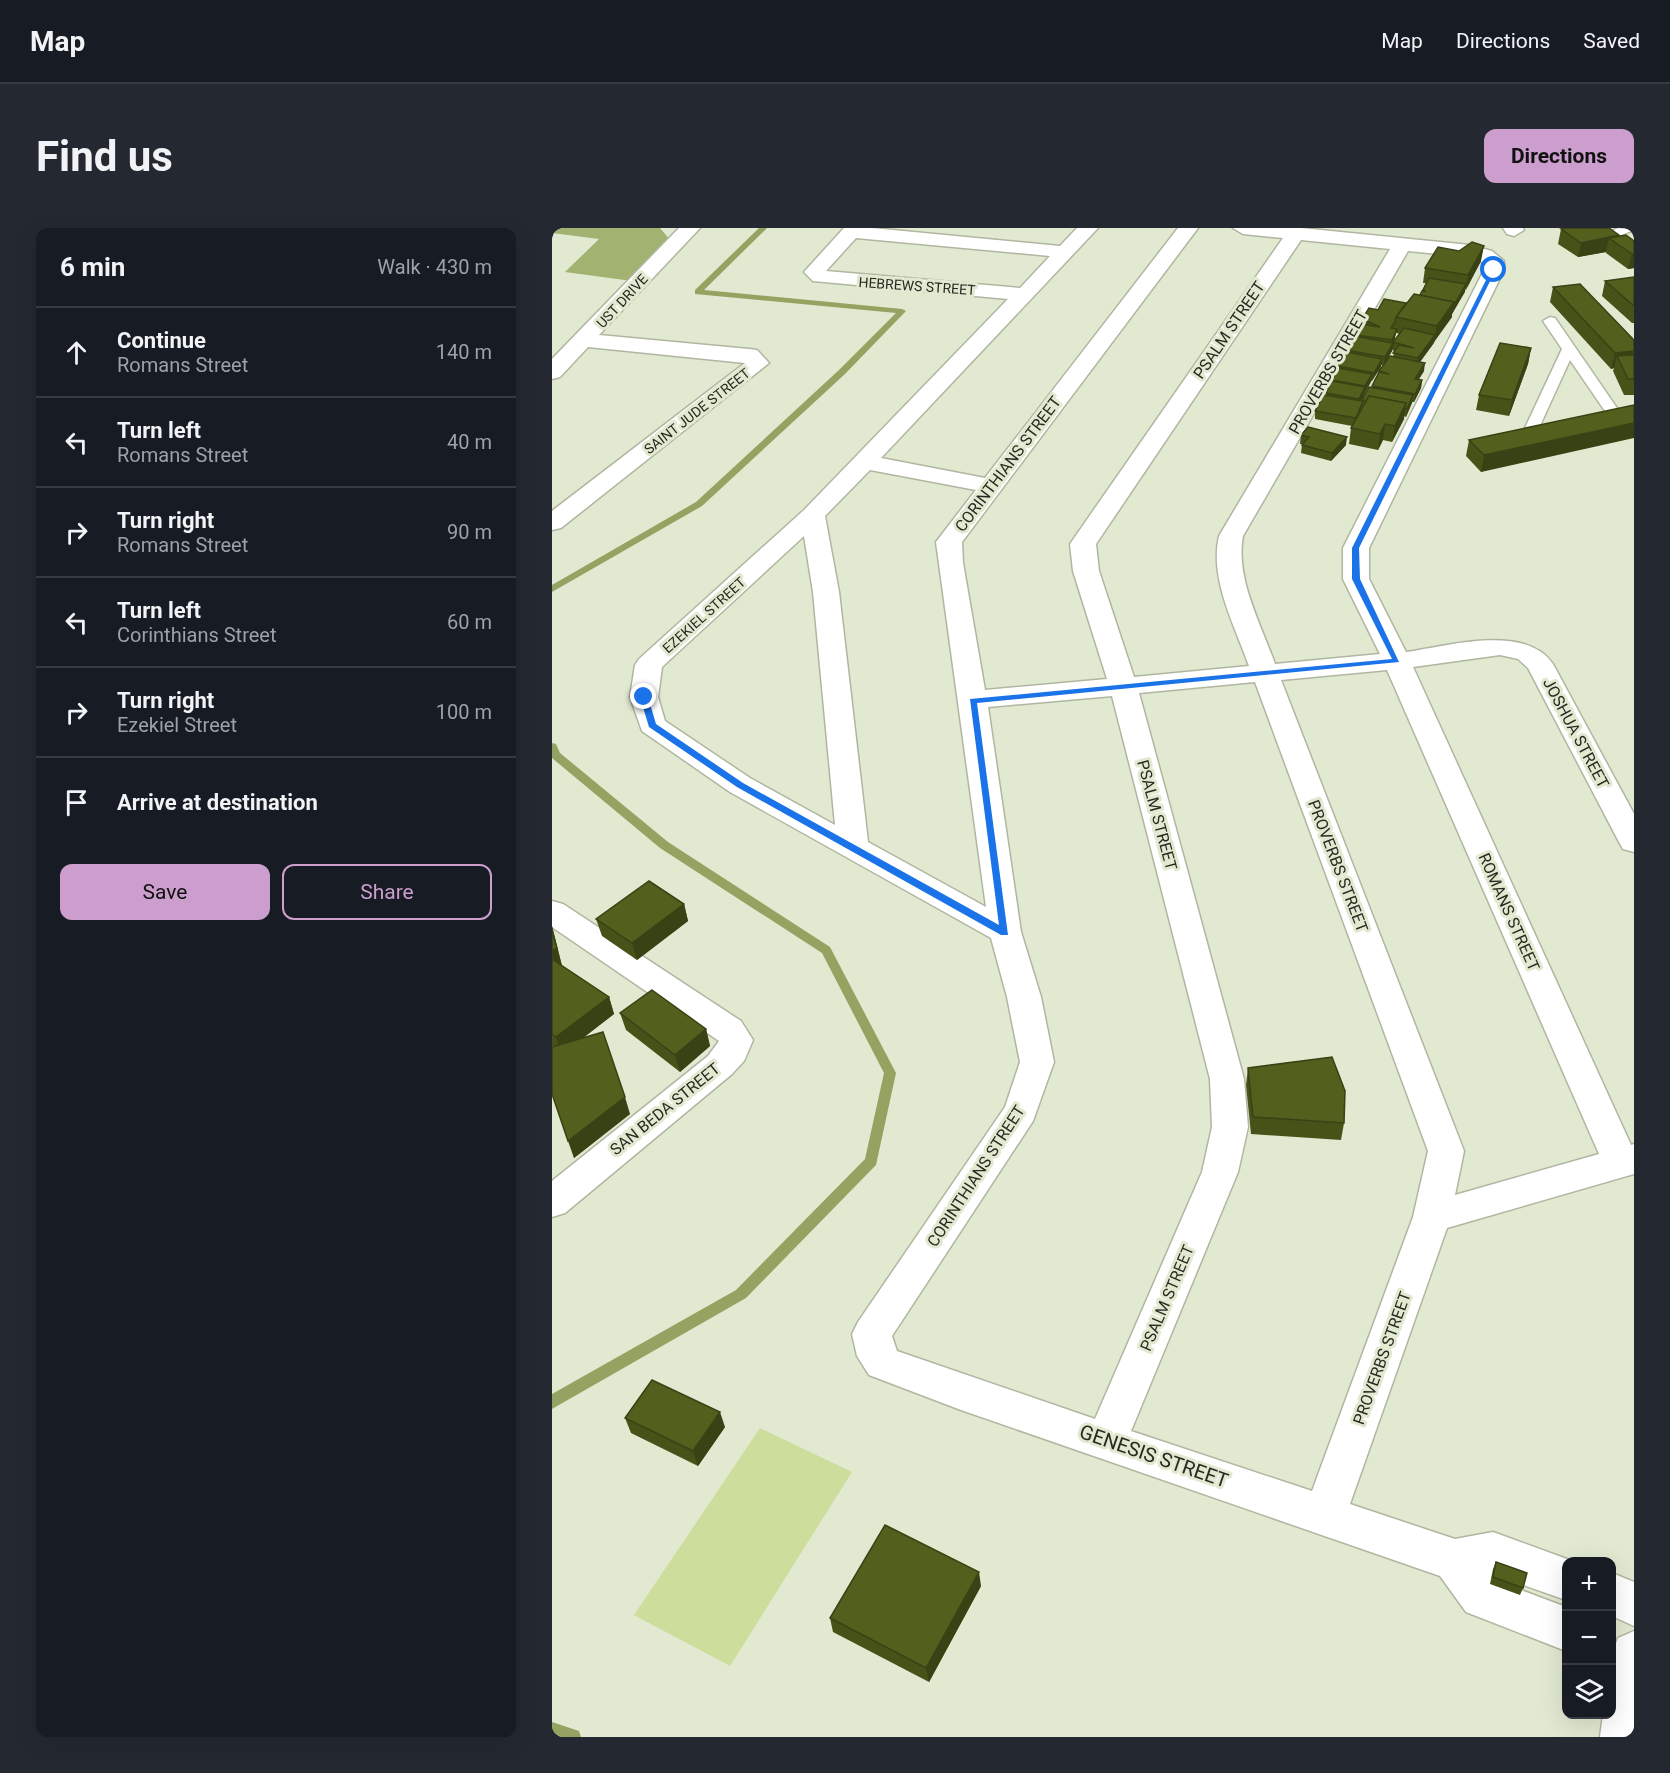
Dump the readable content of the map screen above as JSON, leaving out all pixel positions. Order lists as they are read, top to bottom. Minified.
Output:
{"streets":{"street":["HEBREWS STREET","UST DRIVE","PSALM STREET","PROVERBS STREET","SAINT JUDE STREET","CORINTHIANS STREET","EZEKIEL STREET","JOSHUA STREET","ROMANS STREET","SAN BEDA STREET","GENESIS STREET"]},"crossings":[["HEBREWS STREET","EZEKIEL STREET"],["UST DRIVE","SAINT JUDE STREET"],["PSALM STREET","GENESIS STREET"],["PROVERBS STREET","ROMANS STREET"],["PROVERBS STREET","GENESIS STREET"],["CORINTHIANS STREET","EZEKIEL STREET"],["CORINTHIANS STREET","GENESIS STREET"],["JOSHUA STREET","ROMANS STREET"]],"page":{"header":"Map","nav":["Map","Directions","Saved"],"buttons":["Directions",["Save","Share"]],"title":"Find us","heading":["6 min","Walk · 430 m"],"list":[["Continue","Romans Street","140 m"],["Turn left","Romans Street","40 m"],["Turn right","Romans Street","90 m"],["Turn left","Corinthians Street","60 m"],["Turn right","Ezekiel Street","100 m"],"Arrive at destination"],"map_buttons":["+","−"]}}
